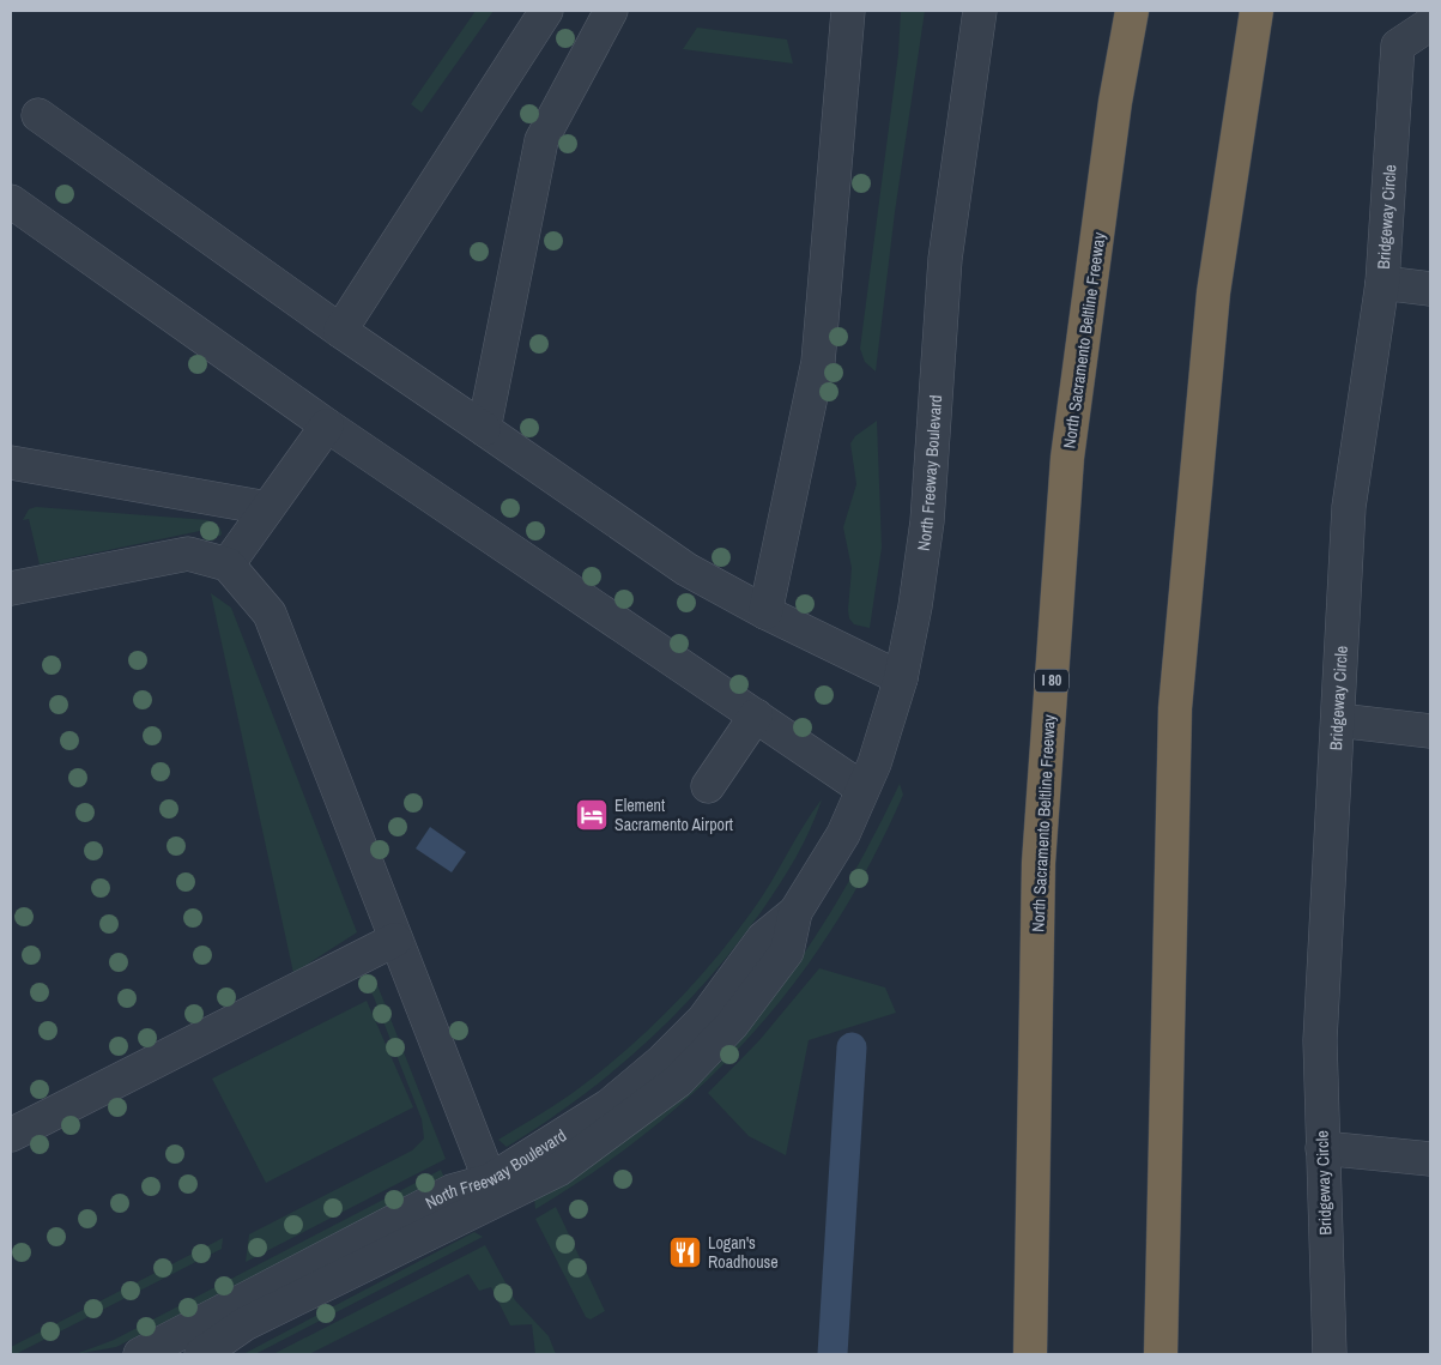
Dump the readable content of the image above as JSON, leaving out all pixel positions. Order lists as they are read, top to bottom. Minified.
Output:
{"streets":{"highway":["North Sacramento Beltline Freeway","I 80"],"street":["Bridgeway Circle","North Freeway Boulevard"]},"places":{"hotel":["Element Sacramento Airport"],"restaurant":["Logan's Roadhouse"]}}
